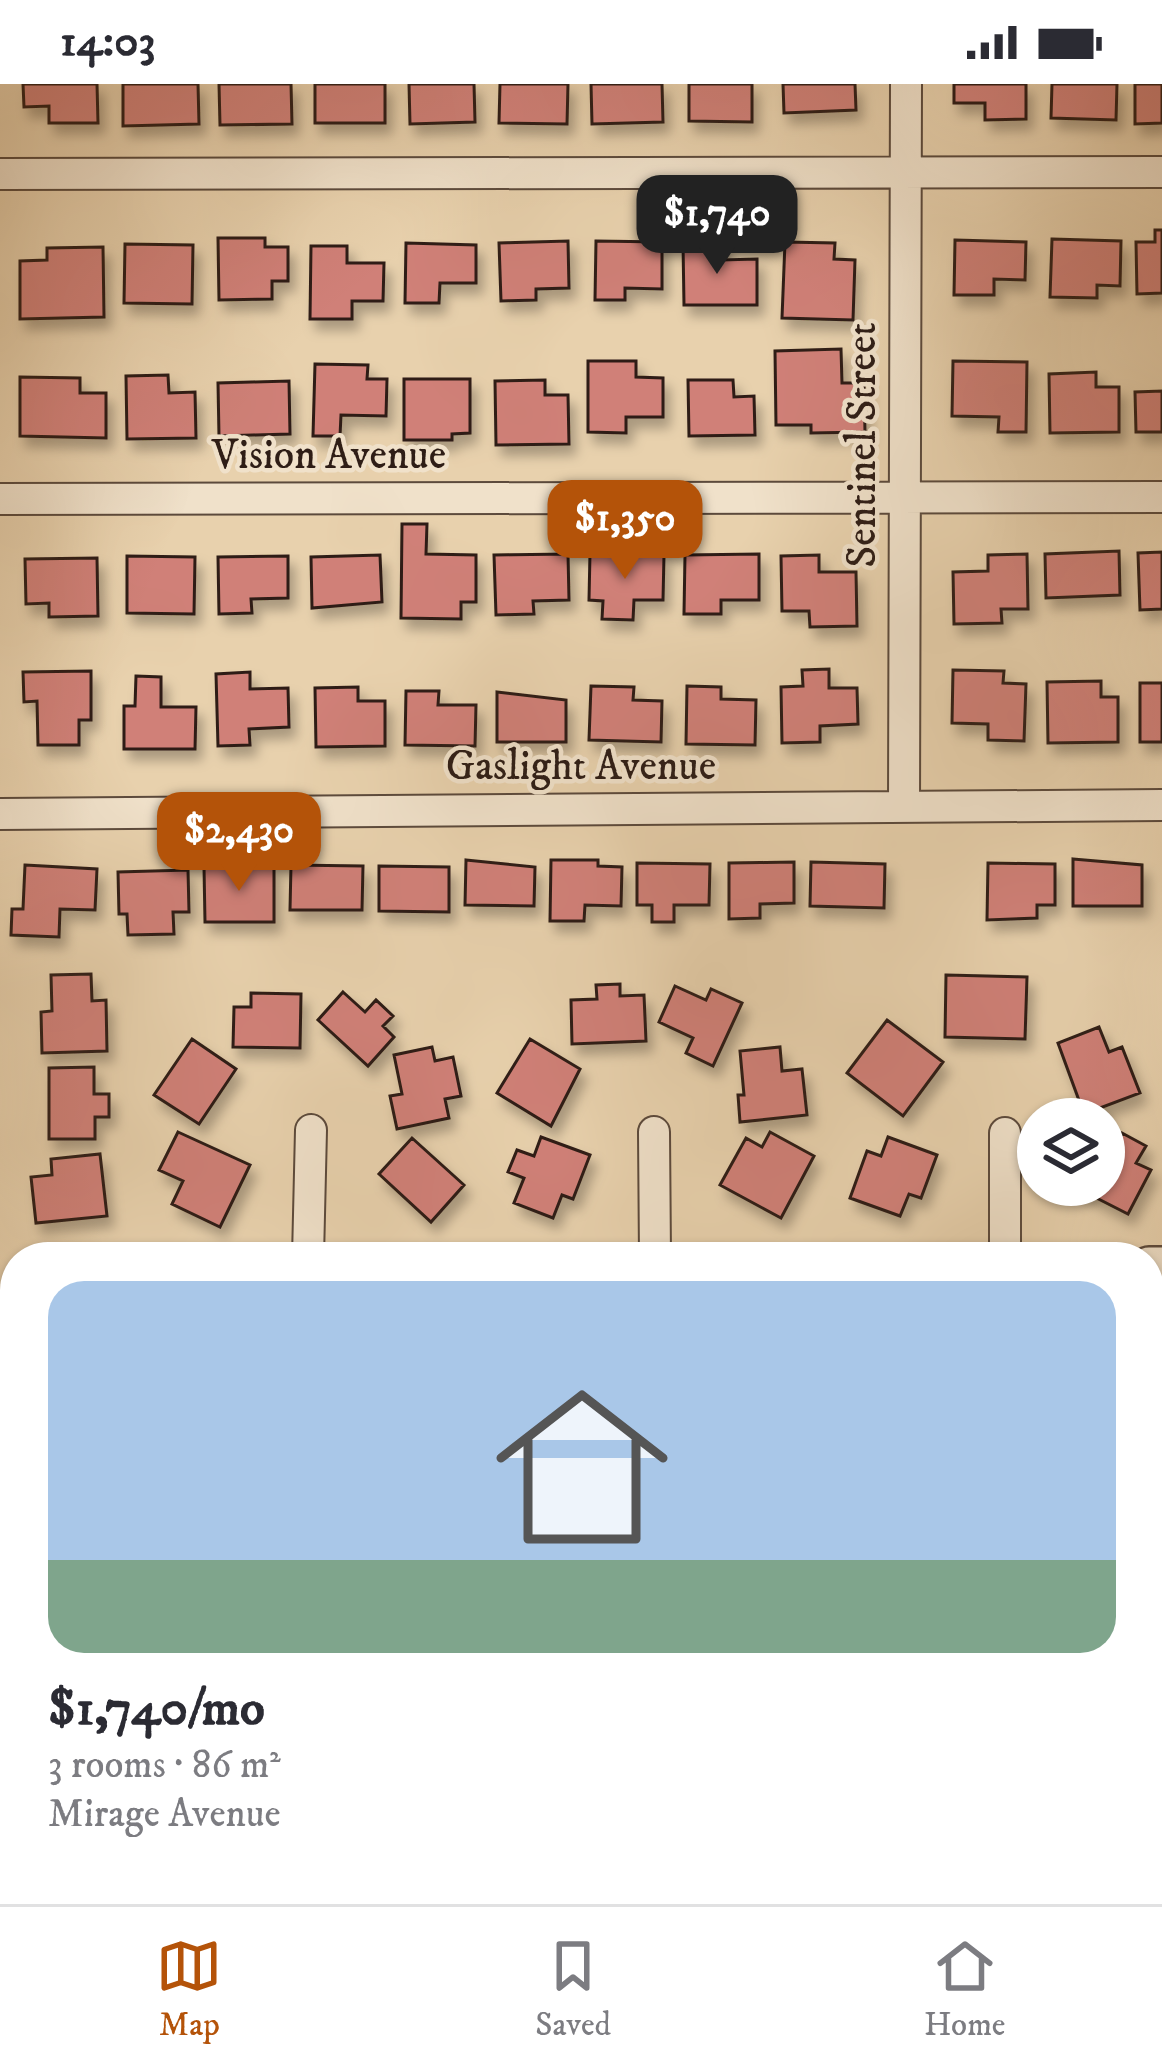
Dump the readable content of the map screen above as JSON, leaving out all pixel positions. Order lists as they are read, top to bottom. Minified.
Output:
{"streets":{"street":["Sentinel Street","Vision Avenue","Gaslight Avenue"]},"crossings":[["Sentinel Street","Vision Avenue"],["Sentinel Street","Gaslight Avenue"]],"page":{"status":"14:03","price":["$1,740","$1,350","$2,430"],"list":[{"name":"$1,740/mo","note":"3 rooms · 86 m² · Mirage Avenue"}],"tabs":["Map","Saved","Home"]}}
